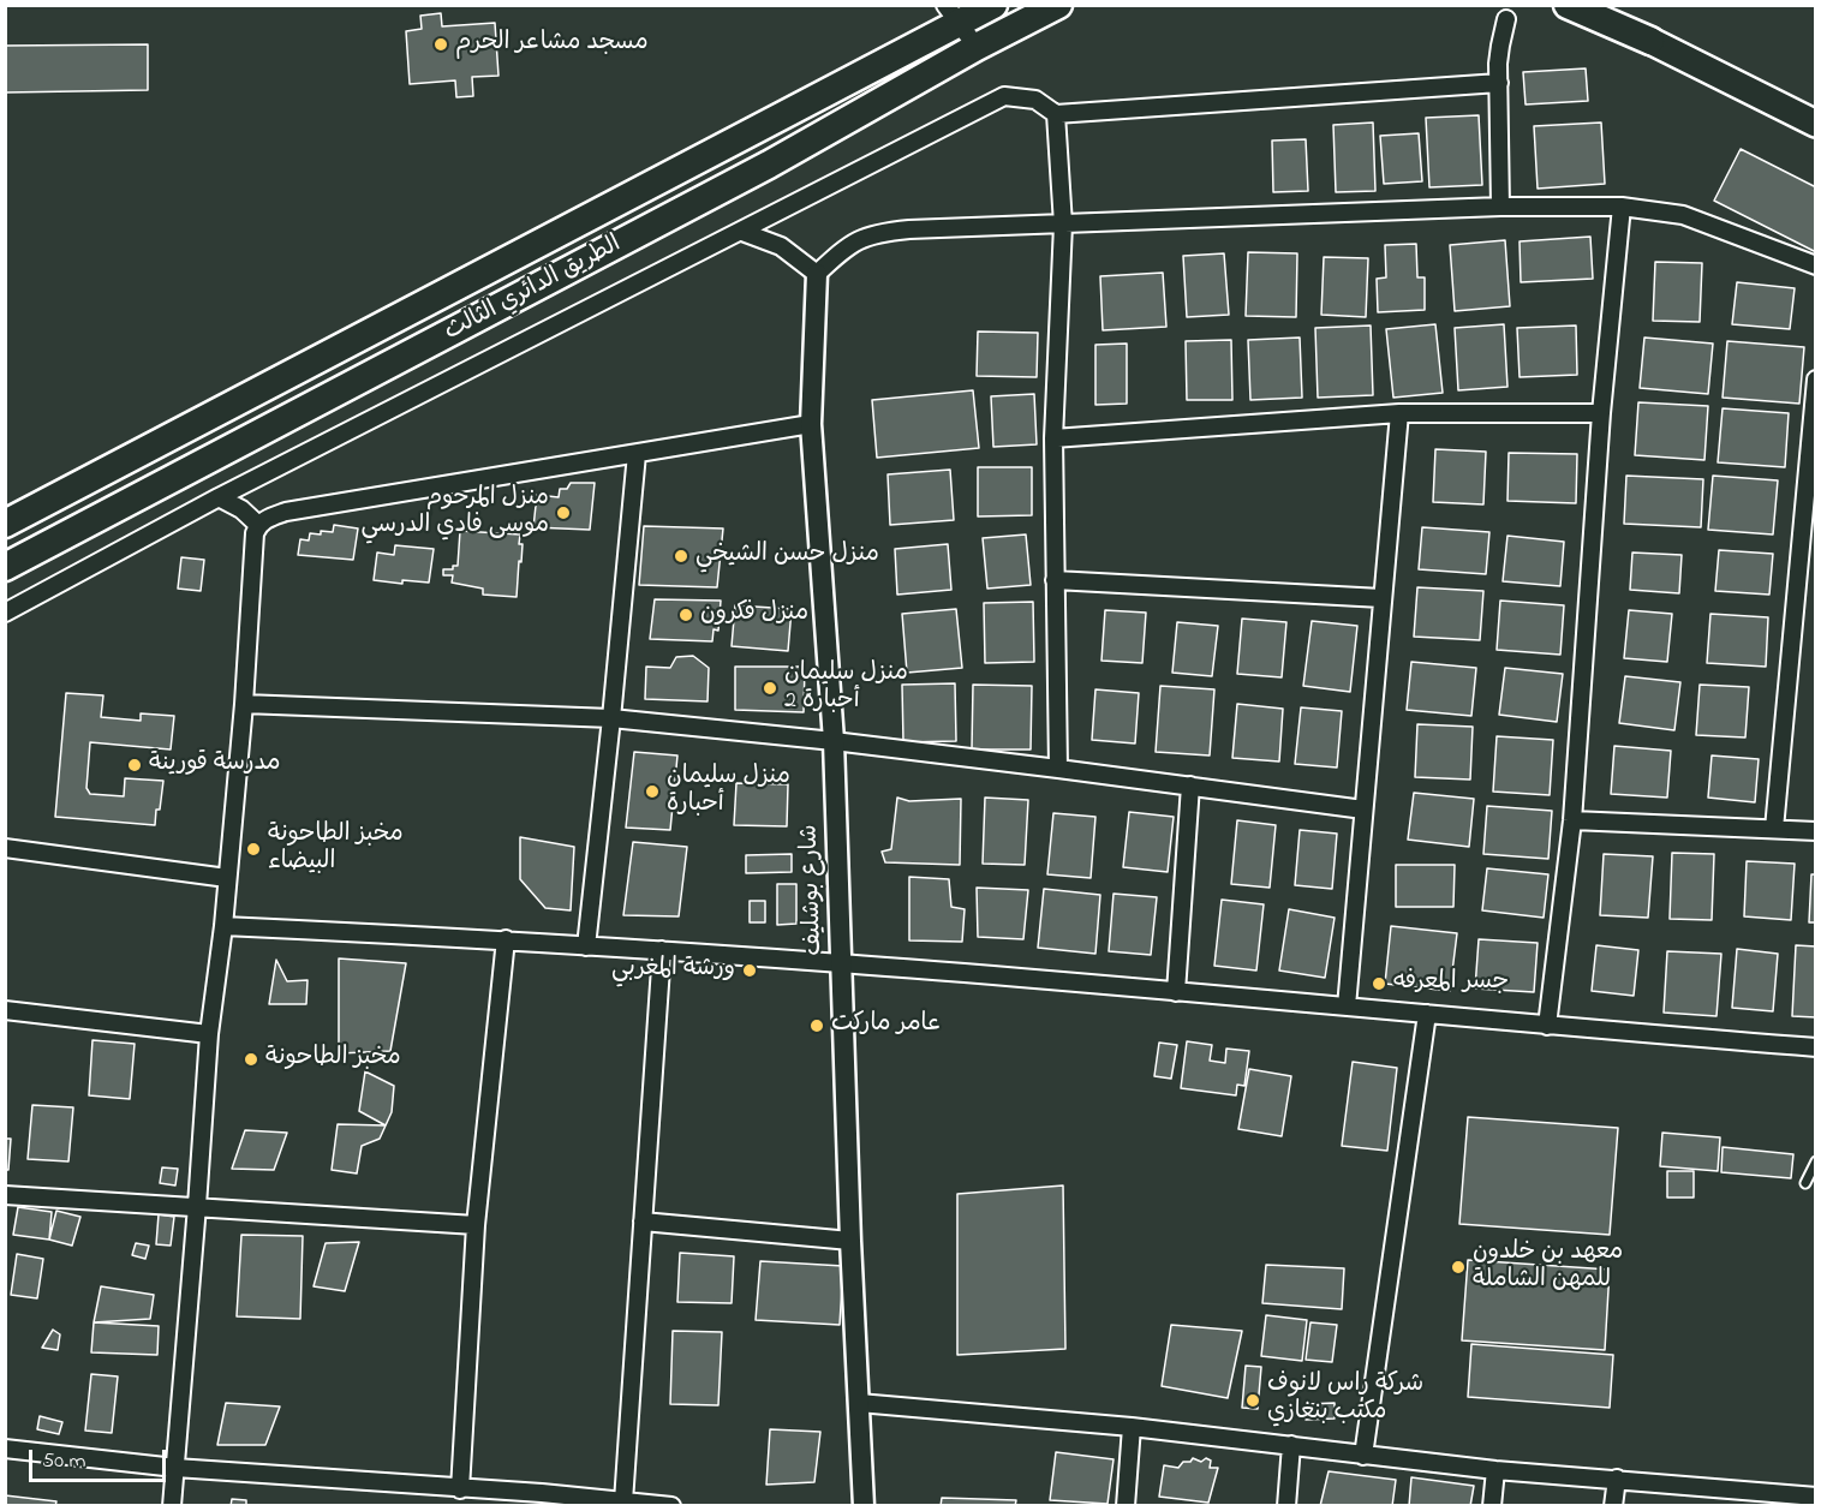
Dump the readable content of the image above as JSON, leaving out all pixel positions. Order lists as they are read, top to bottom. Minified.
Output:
{"streets":{"highway":["الطريق الدائري الثالث"],"street":["شارع بوشليف"]},"places":["مسجد مشاعر الحرم","منزل المرحوم موسى فادي الدرسي","منزل حسن الشيخي","منزل فكرون","منزل سليمان أحبارة 2","مدرسة قورينة","منزل سليمان أحبارة","مخبز الطاحونة البيضاء","ورشة المغربي","جسر المعرفه","عامر ماركت","مخبز الطاحونة","معهد بن خلدون للمهن الشاملة","شركة راس لانوف مكتب بنغازي"],"scale_bar":"50 m"}
